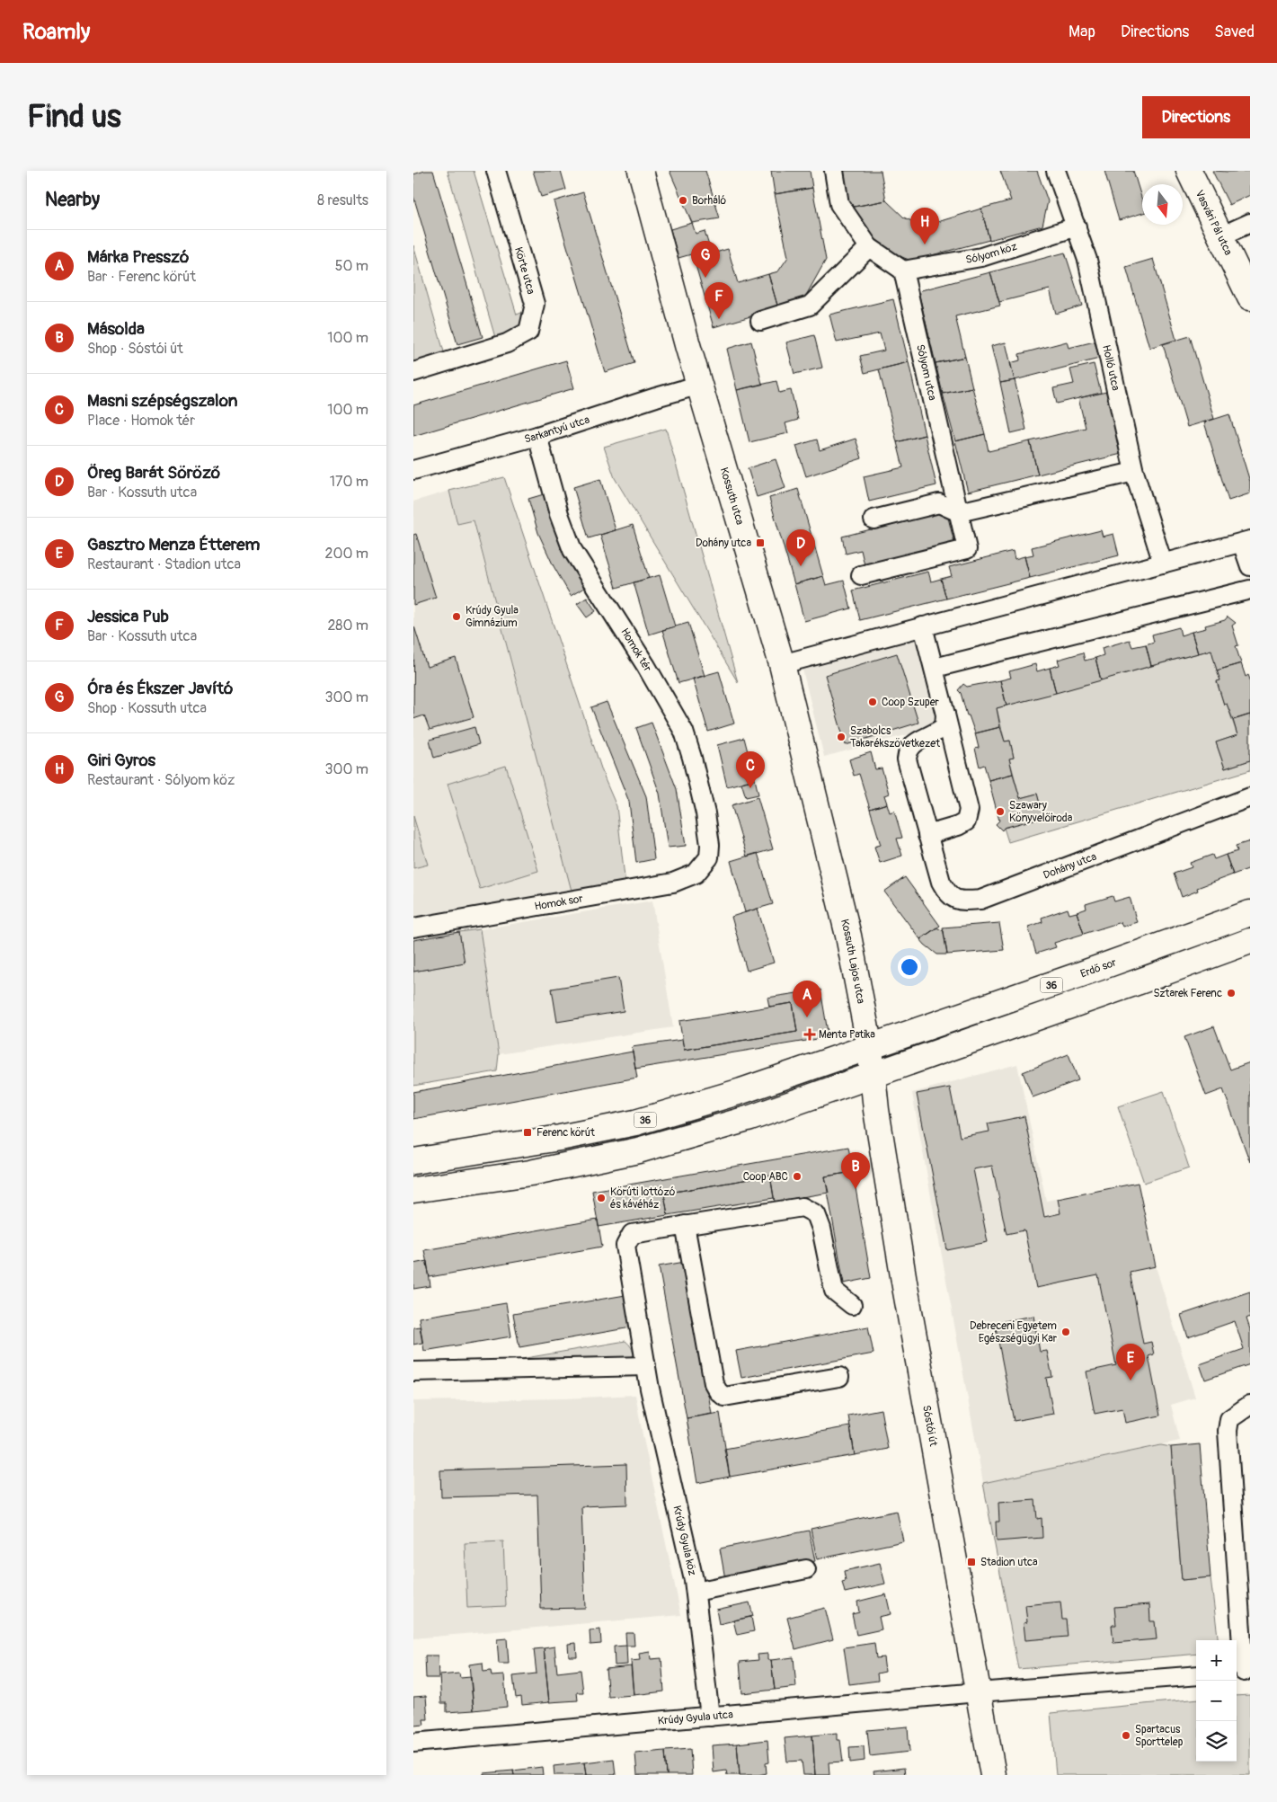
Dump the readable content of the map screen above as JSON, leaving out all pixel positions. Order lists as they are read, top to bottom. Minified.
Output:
{"streets":{"main road":["Vasvári Pál utca","Kossuth utca","Kossuth Lajos utca","Erdő sor","36","Sóstói út"],"street":["Sólyom köz","Körte utca","Holló utca","Sólyom utca","Sarkantyú utca","Homok tér","Dohány utca","Homok sor","Krúdy Gyula köz","Krúdy Gyula utca"]},"crossings":[["Sólyom köz","Holló utca"],["Sólyom köz","Sólyom utca"],["Sarkantyú utca","Kossuth utca"],["Sarkantyú utca","Homok tér"],["Kossuth utca","Kossuth Lajos utca"],["Homok tér","Homok sor"],["Kossuth Lajos utca","Erdő sor"],["Kossuth Lajos utca","36"],["Kossuth Lajos utca","Sóstói út"],["Erdő sor","36"],["36","Sóstói út"],["Sóstói út","Krúdy Gyula utca"],["Krúdy Gyula köz","Krúdy Gyula utca"]],"places":{"other":["Borháló","Krúdy Gyula Gimnázium","Coop Szuper","Szabolcs Takarékszövetkezet","Szawary Könyvelőiroda","Sztarek Ferenc","Coop ABC","Körúti lottózó és kávéház","Debreceni Egyetem Egészségügyi Kar","Spartacus Sporttelep"],"transit":["Dohány utca","Ferenc körút","Stadion utca"],"health":["Menta Patika"]},"north":"bottom","page":{"header":"Roamly","nav":["Map","Directions","Saved"],"buttons":"Directions","title":"Find us","heading":["Nearby","8 results"],"pins":["H","G","F","D","C","A","B","E"],"list":[{"mark":"A","name":"Márka Presszó","note":"Bar · Ferenc körút","value":"50 m"},{"mark":"B","name":"Másolda","note":"Shop · Sóstói út","value":"100 m"},{"mark":"C","name":"Masni szépségszalon","note":"Place · Homok tér","value":"100 m"},{"mark":"D","name":"Öreg Barát Söröző","note":"Bar · Kossuth utca","value":"170 m"},{"mark":"E","name":"Gasztro Menza Étterem","note":"Restaurant · Stadion utca","value":"200 m"},{"mark":"F","name":"Jessica Pub","note":"Bar · Kossuth utca","value":"280 m"},{"mark":"G","name":"Óra és Ékszer Javító","note":"Shop · Kossuth utca","value":"300 m"},{"mark":"H","name":"Giri Gyros","note":"Restaurant · Sólyom köz","value":"300 m"}],"map_buttons":["+","−"]}}
